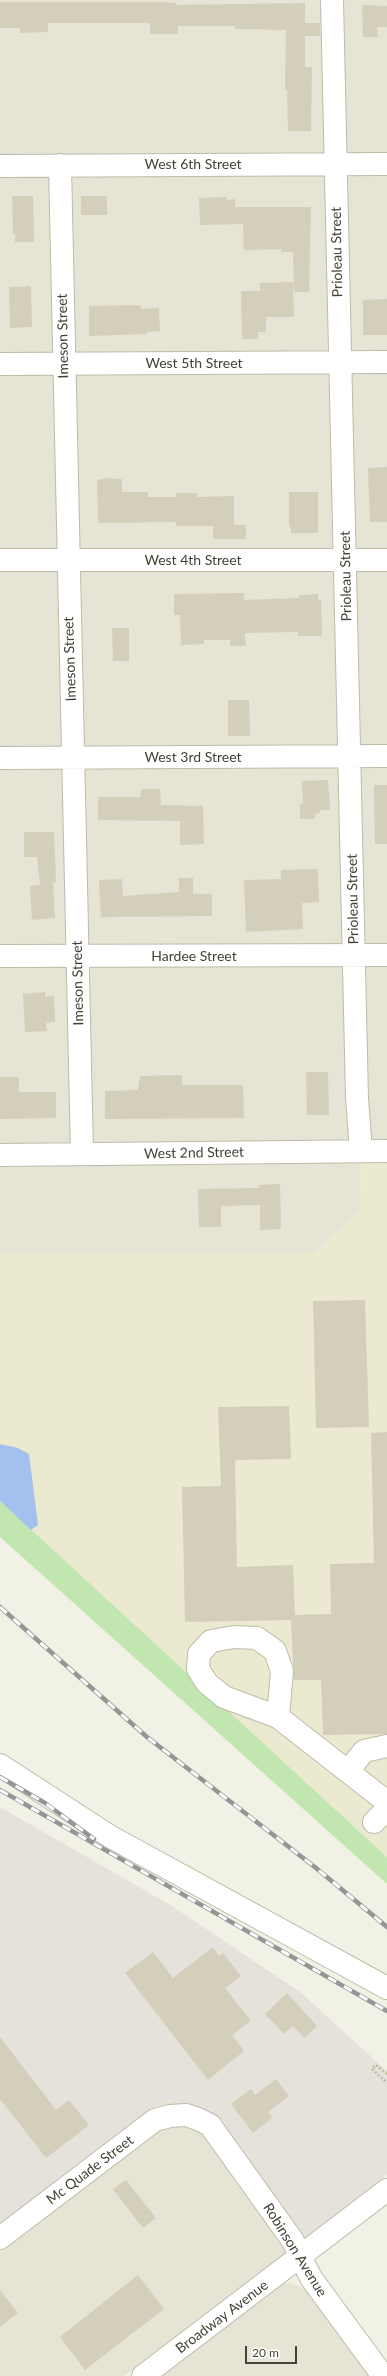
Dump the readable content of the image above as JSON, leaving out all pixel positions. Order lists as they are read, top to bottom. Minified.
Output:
{"streets":{"street":["West 6th Street","Prioleau Street","Imeson Street","West 5th Street","West 4th Street","West 3rd Street","Hardee Street","West 2nd Street","Mc Quade Street","Robinson Avenue","Broadway Avenue"]},"crossings":[["West 6th Street","Prioleau Street"],["West 6th Street","Imeson Street"],["Prioleau Street","West 5th Street"],["Prioleau Street","West 4th Street"],["Prioleau Street","West 3rd Street"],["Prioleau Street","Hardee Street"],["Prioleau Street","West 2nd Street"],["Imeson Street","West 5th Street"],["Imeson Street","West 4th Street"],["Imeson Street","West 3rd Street"],["Imeson Street","Hardee Street"],["Imeson Street","West 2nd Street"],["Mc Quade Street","Robinson Avenue"],["Robinson Avenue","Broadway Avenue"]],"scale_bar":"20 m"}
